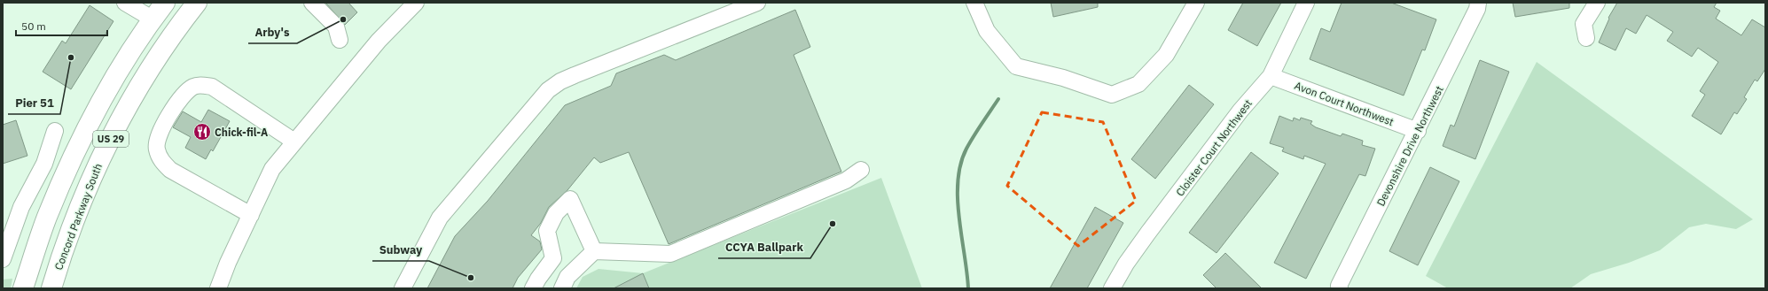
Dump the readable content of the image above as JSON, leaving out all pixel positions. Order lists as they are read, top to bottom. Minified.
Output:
{"streets":{"main road":["US 29","Concord Parkway South"],"street":["Avon Court Northwest","Devonshire Drive Northwest","Cloister Court Northwest"]},"crossings":[["Avon Court Northwest","Devonshire Drive Northwest"],["Avon Court Northwest","Cloister Court Northwest"]],"places":{"other":["Arby's","Pier 51","CCYA Ballpark","Subway"],"restaurant":["Chick-fil-A"]},"scale_bar":"50 m"}
